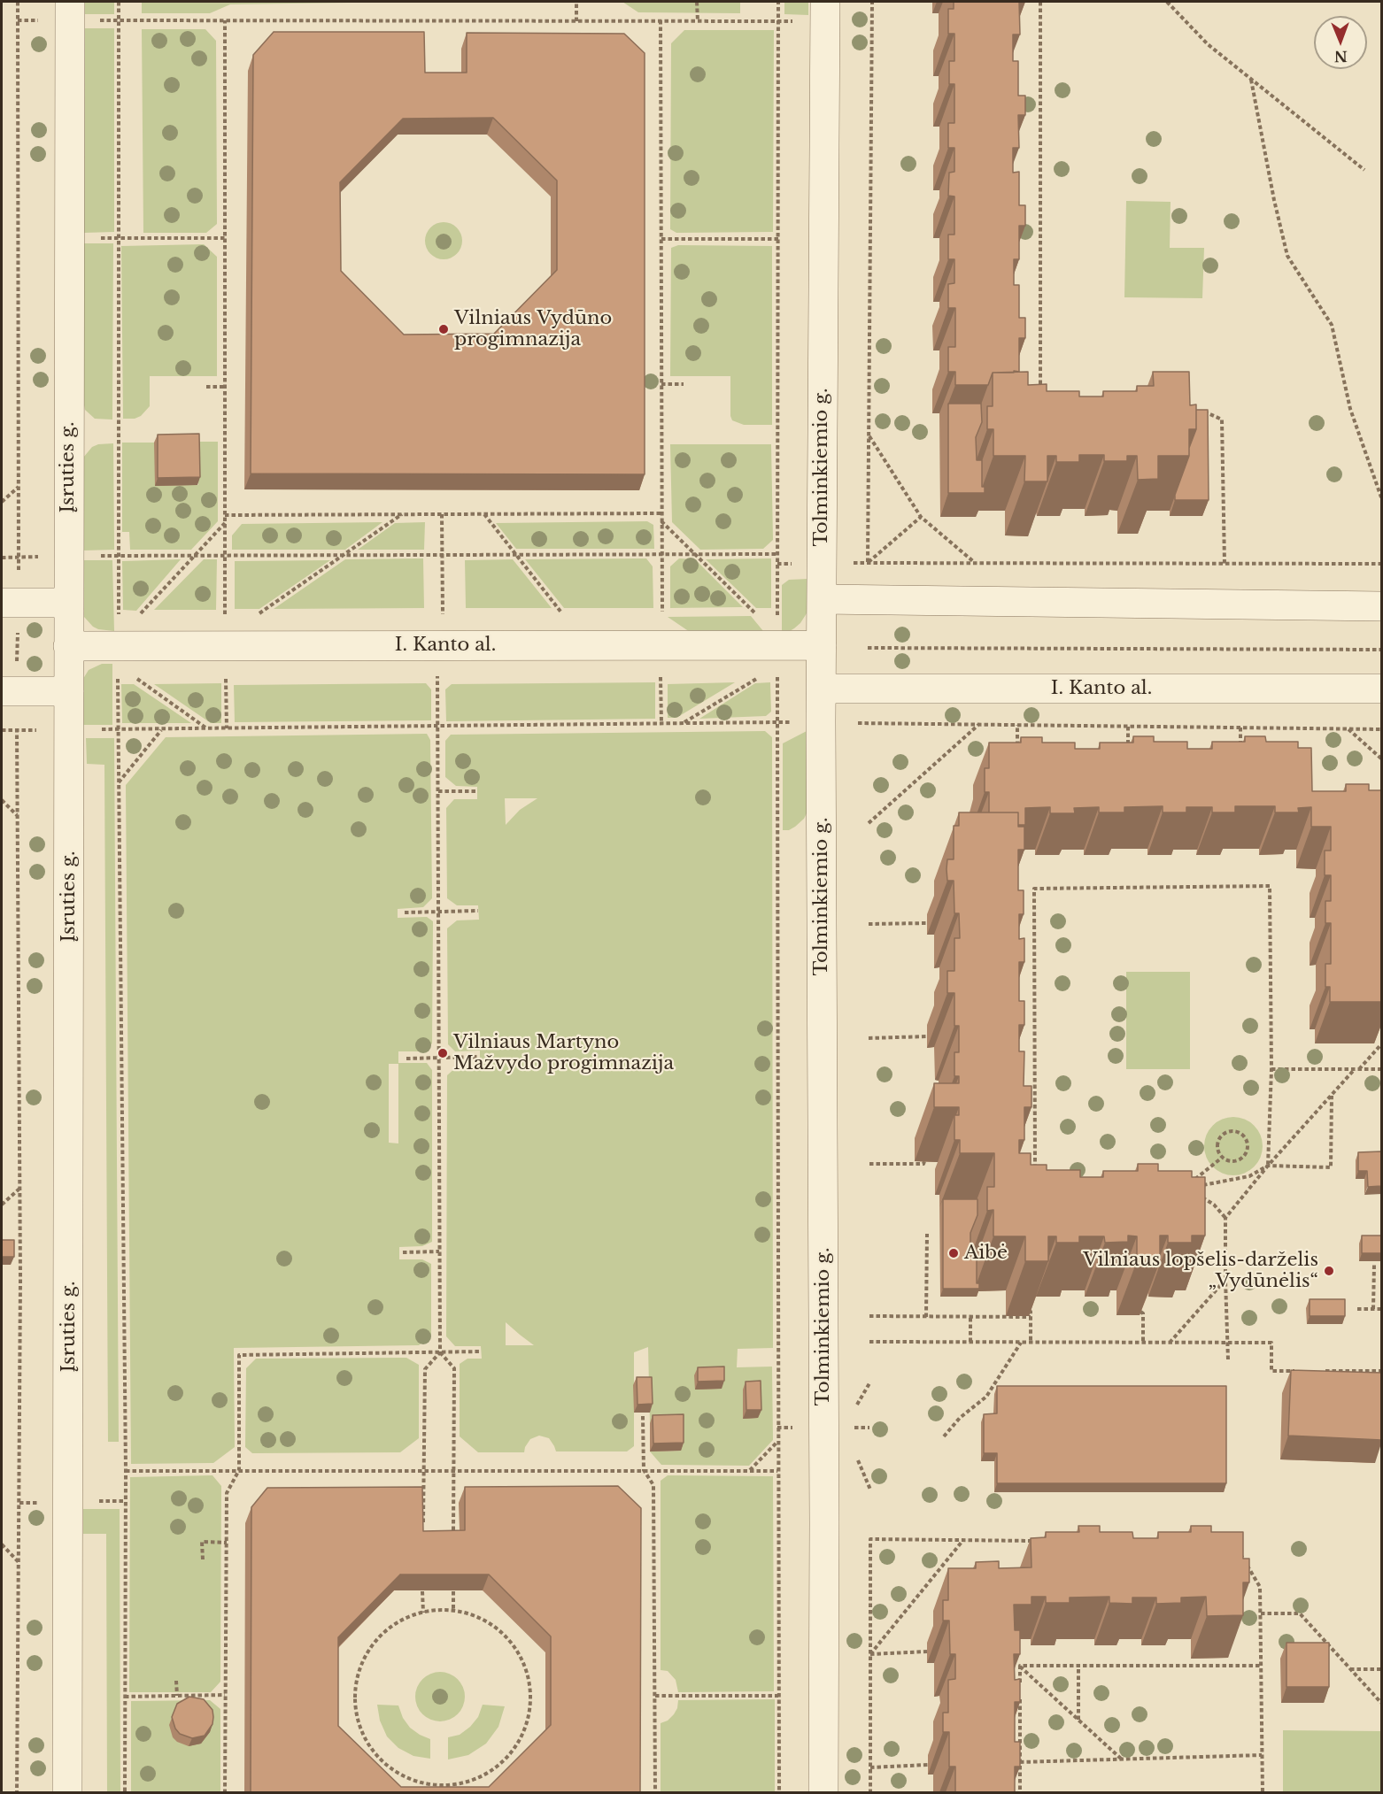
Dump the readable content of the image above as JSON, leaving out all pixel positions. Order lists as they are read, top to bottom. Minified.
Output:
{"streets":{"street":["Įsruties g.","Tolminkiemio g.","I. Kanto al."]},"crossings":[["Įsruties g.","I. Kanto al."],["Tolminkiemio g.","I. Kanto al."]],"places":["Vilniaus Vydūno progimnazija","Vilniaus Martyno Mažvydo progimnazija","Aibė","Vilniaus lopšelis-darželis „Vydūnėlis“"],"north":"bottom"}
